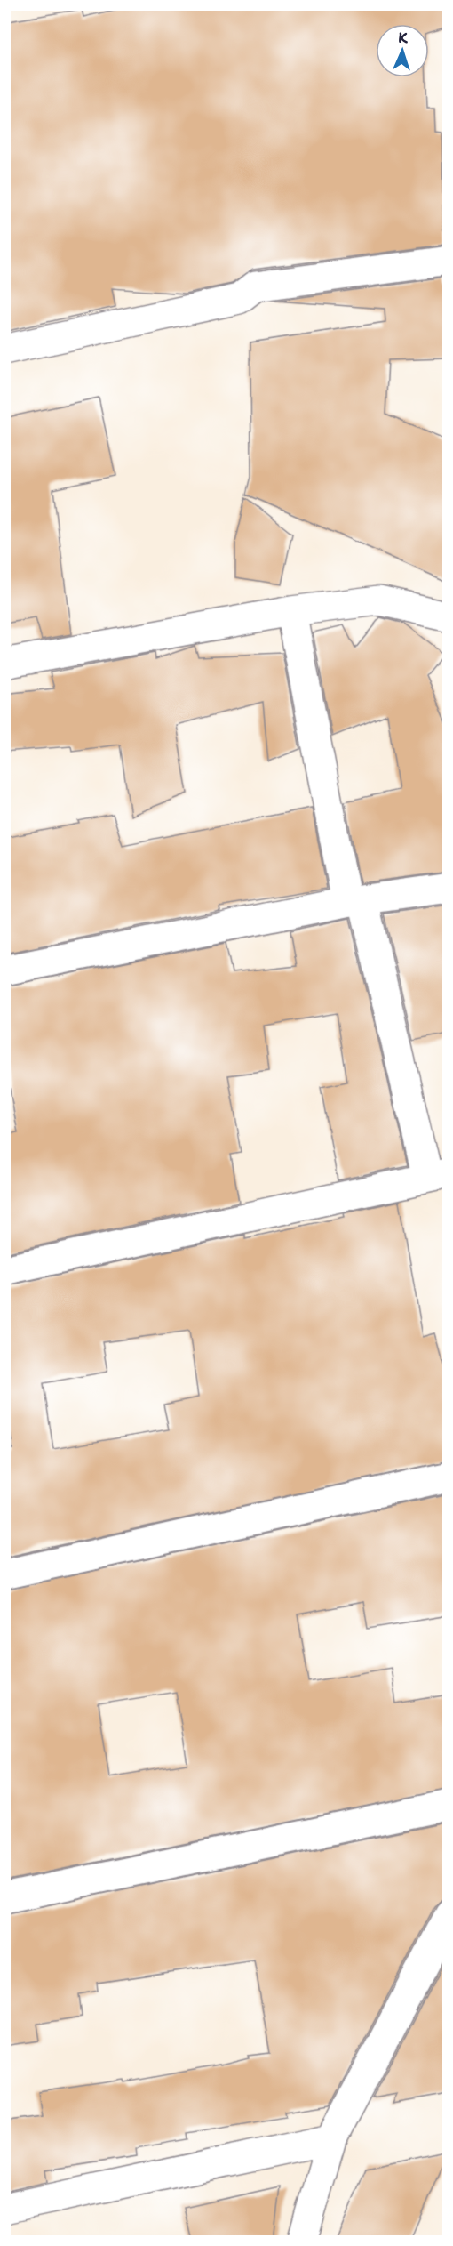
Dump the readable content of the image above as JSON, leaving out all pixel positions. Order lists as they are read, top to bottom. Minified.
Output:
{"north":"top"}
